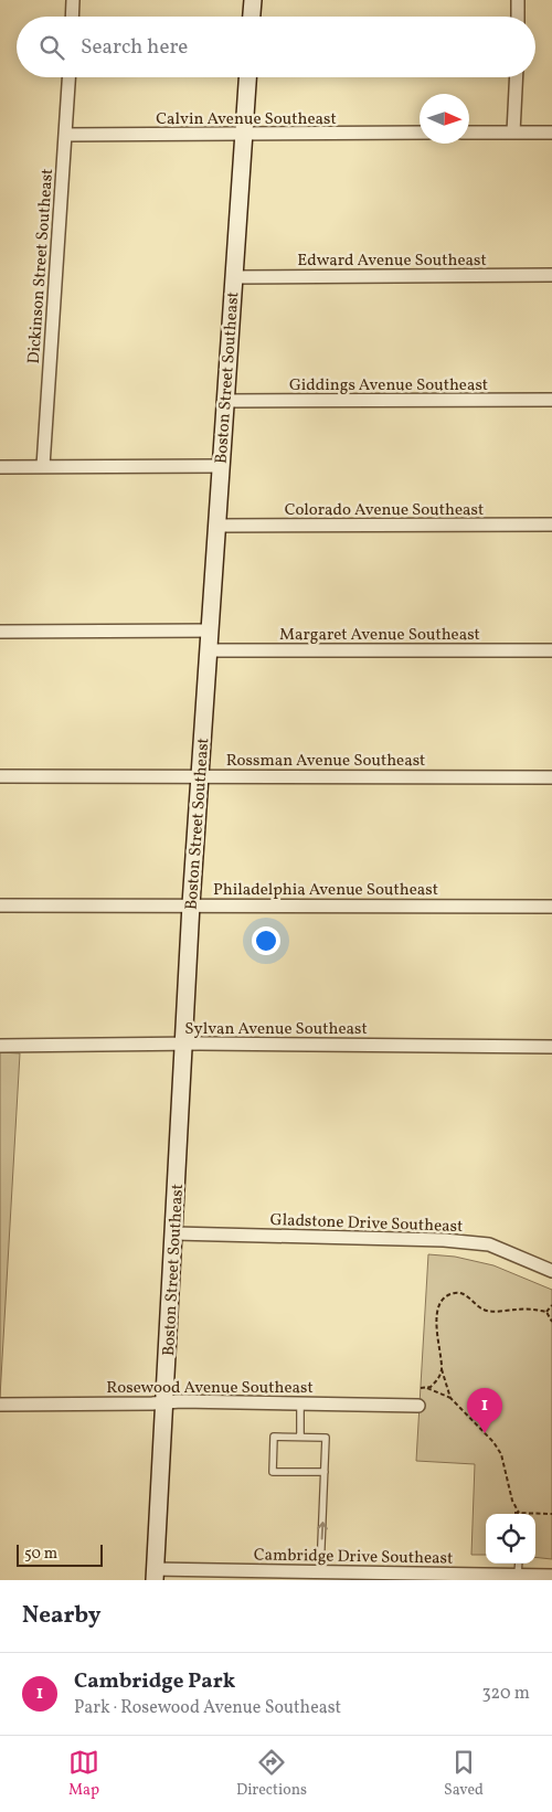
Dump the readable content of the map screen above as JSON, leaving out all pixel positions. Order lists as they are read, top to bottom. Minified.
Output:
{"streets":{"street":["Calvin Avenue Southeast","Edward Avenue Southeast","Dickinson Street Southeast","Boston Street Southeast","Giddings Avenue Southeast","Colorado Avenue Southeast","Margaret Avenue Southeast","Rossman Avenue Southeast","Philadelphia Avenue Southeast","Sylvan Avenue Southeast","Gladstone Drive Southeast","Rosewood Avenue Southeast","Cambridge Drive Southeast"]},"crossings":[["Calvin Avenue Southeast","Dickinson Street Southeast"],["Calvin Avenue Southeast","Boston Street Southeast"],["Edward Avenue Southeast","Boston Street Southeast"],["Boston Street Southeast","Giddings Avenue Southeast"],["Boston Street Southeast","Colorado Avenue Southeast"],["Boston Street Southeast","Margaret Avenue Southeast"],["Boston Street Southeast","Rossman Avenue Southeast"],["Boston Street Southeast","Philadelphia Avenue Southeast"],["Boston Street Southeast","Sylvan Avenue Southeast"],["Boston Street Southeast","Gladstone Drive Southeast"],["Boston Street Southeast","Rosewood Avenue Southeast"],["Boston Street Southeast","Cambridge Drive Southeast"]],"scale_bar":"50 m","north":"right","page":{"search":"Search here","pins":"1","scale":"50 m","heading":"Nearby","list":[{"mark":"1","name":"Cambridge Park","note":"Park · Rosewood Avenue Southeast","value":"320 m"}],"nav":["Map","Directions","Saved"]}}
